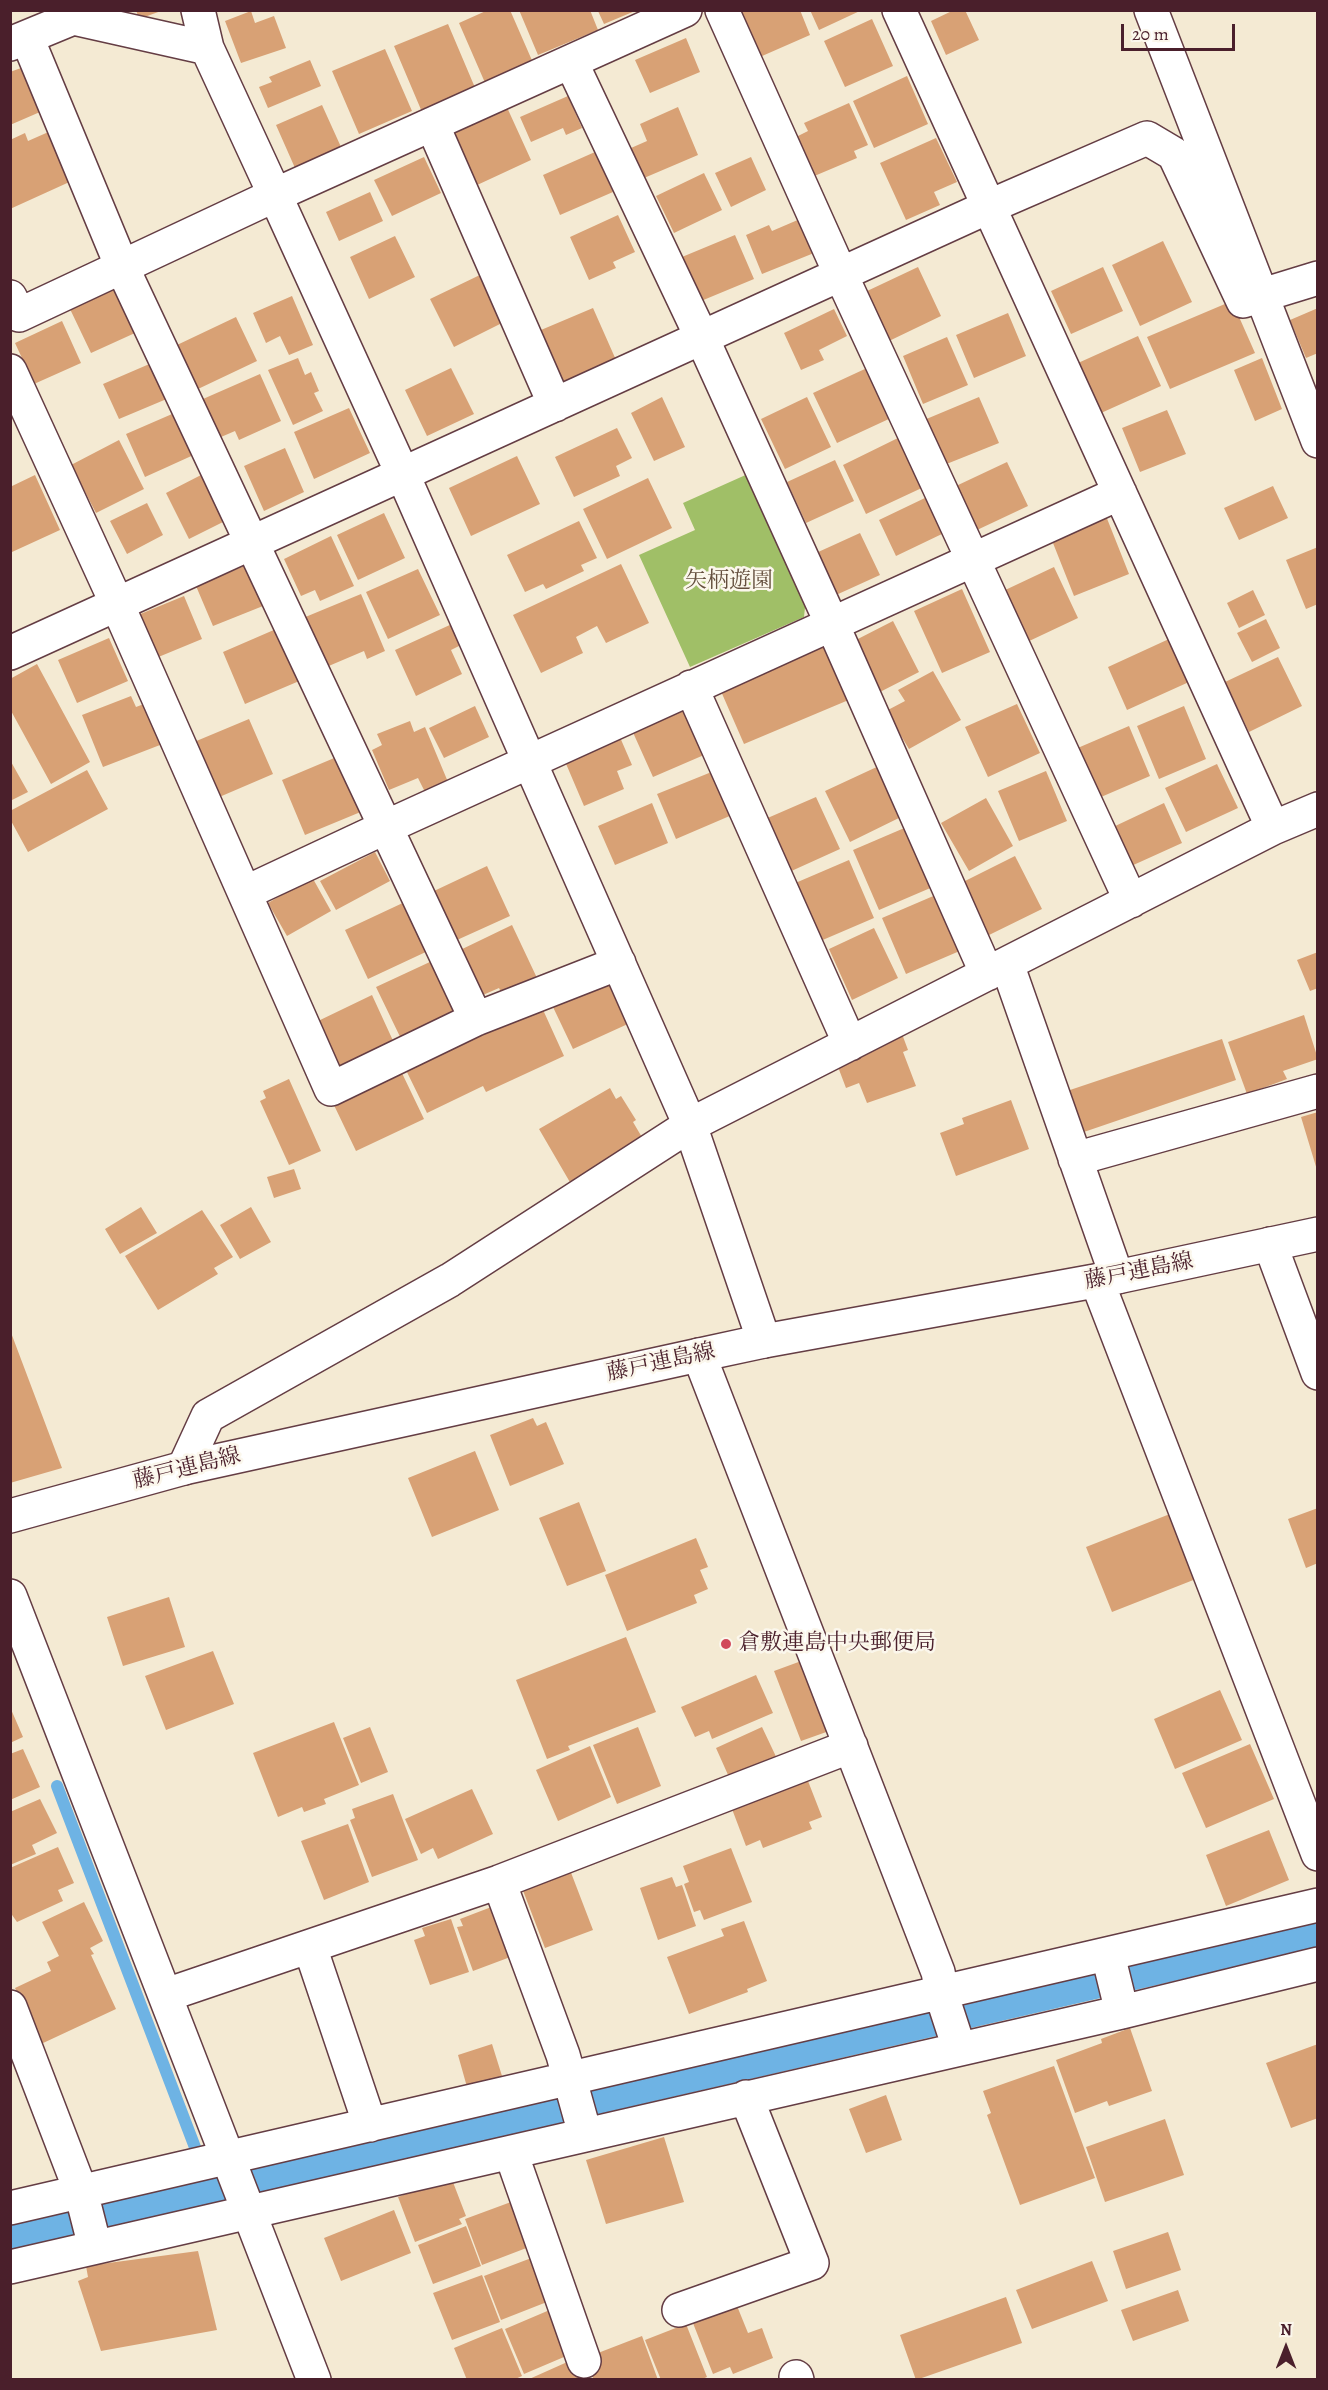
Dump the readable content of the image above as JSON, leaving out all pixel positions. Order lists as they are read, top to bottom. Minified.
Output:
{"streets":{"street":["藤戸連島線"]},"parks":["矢柄遊園"],"places":["倉敷連島中央郵便局"],"scale_bar":"20 m","north":"top"}
